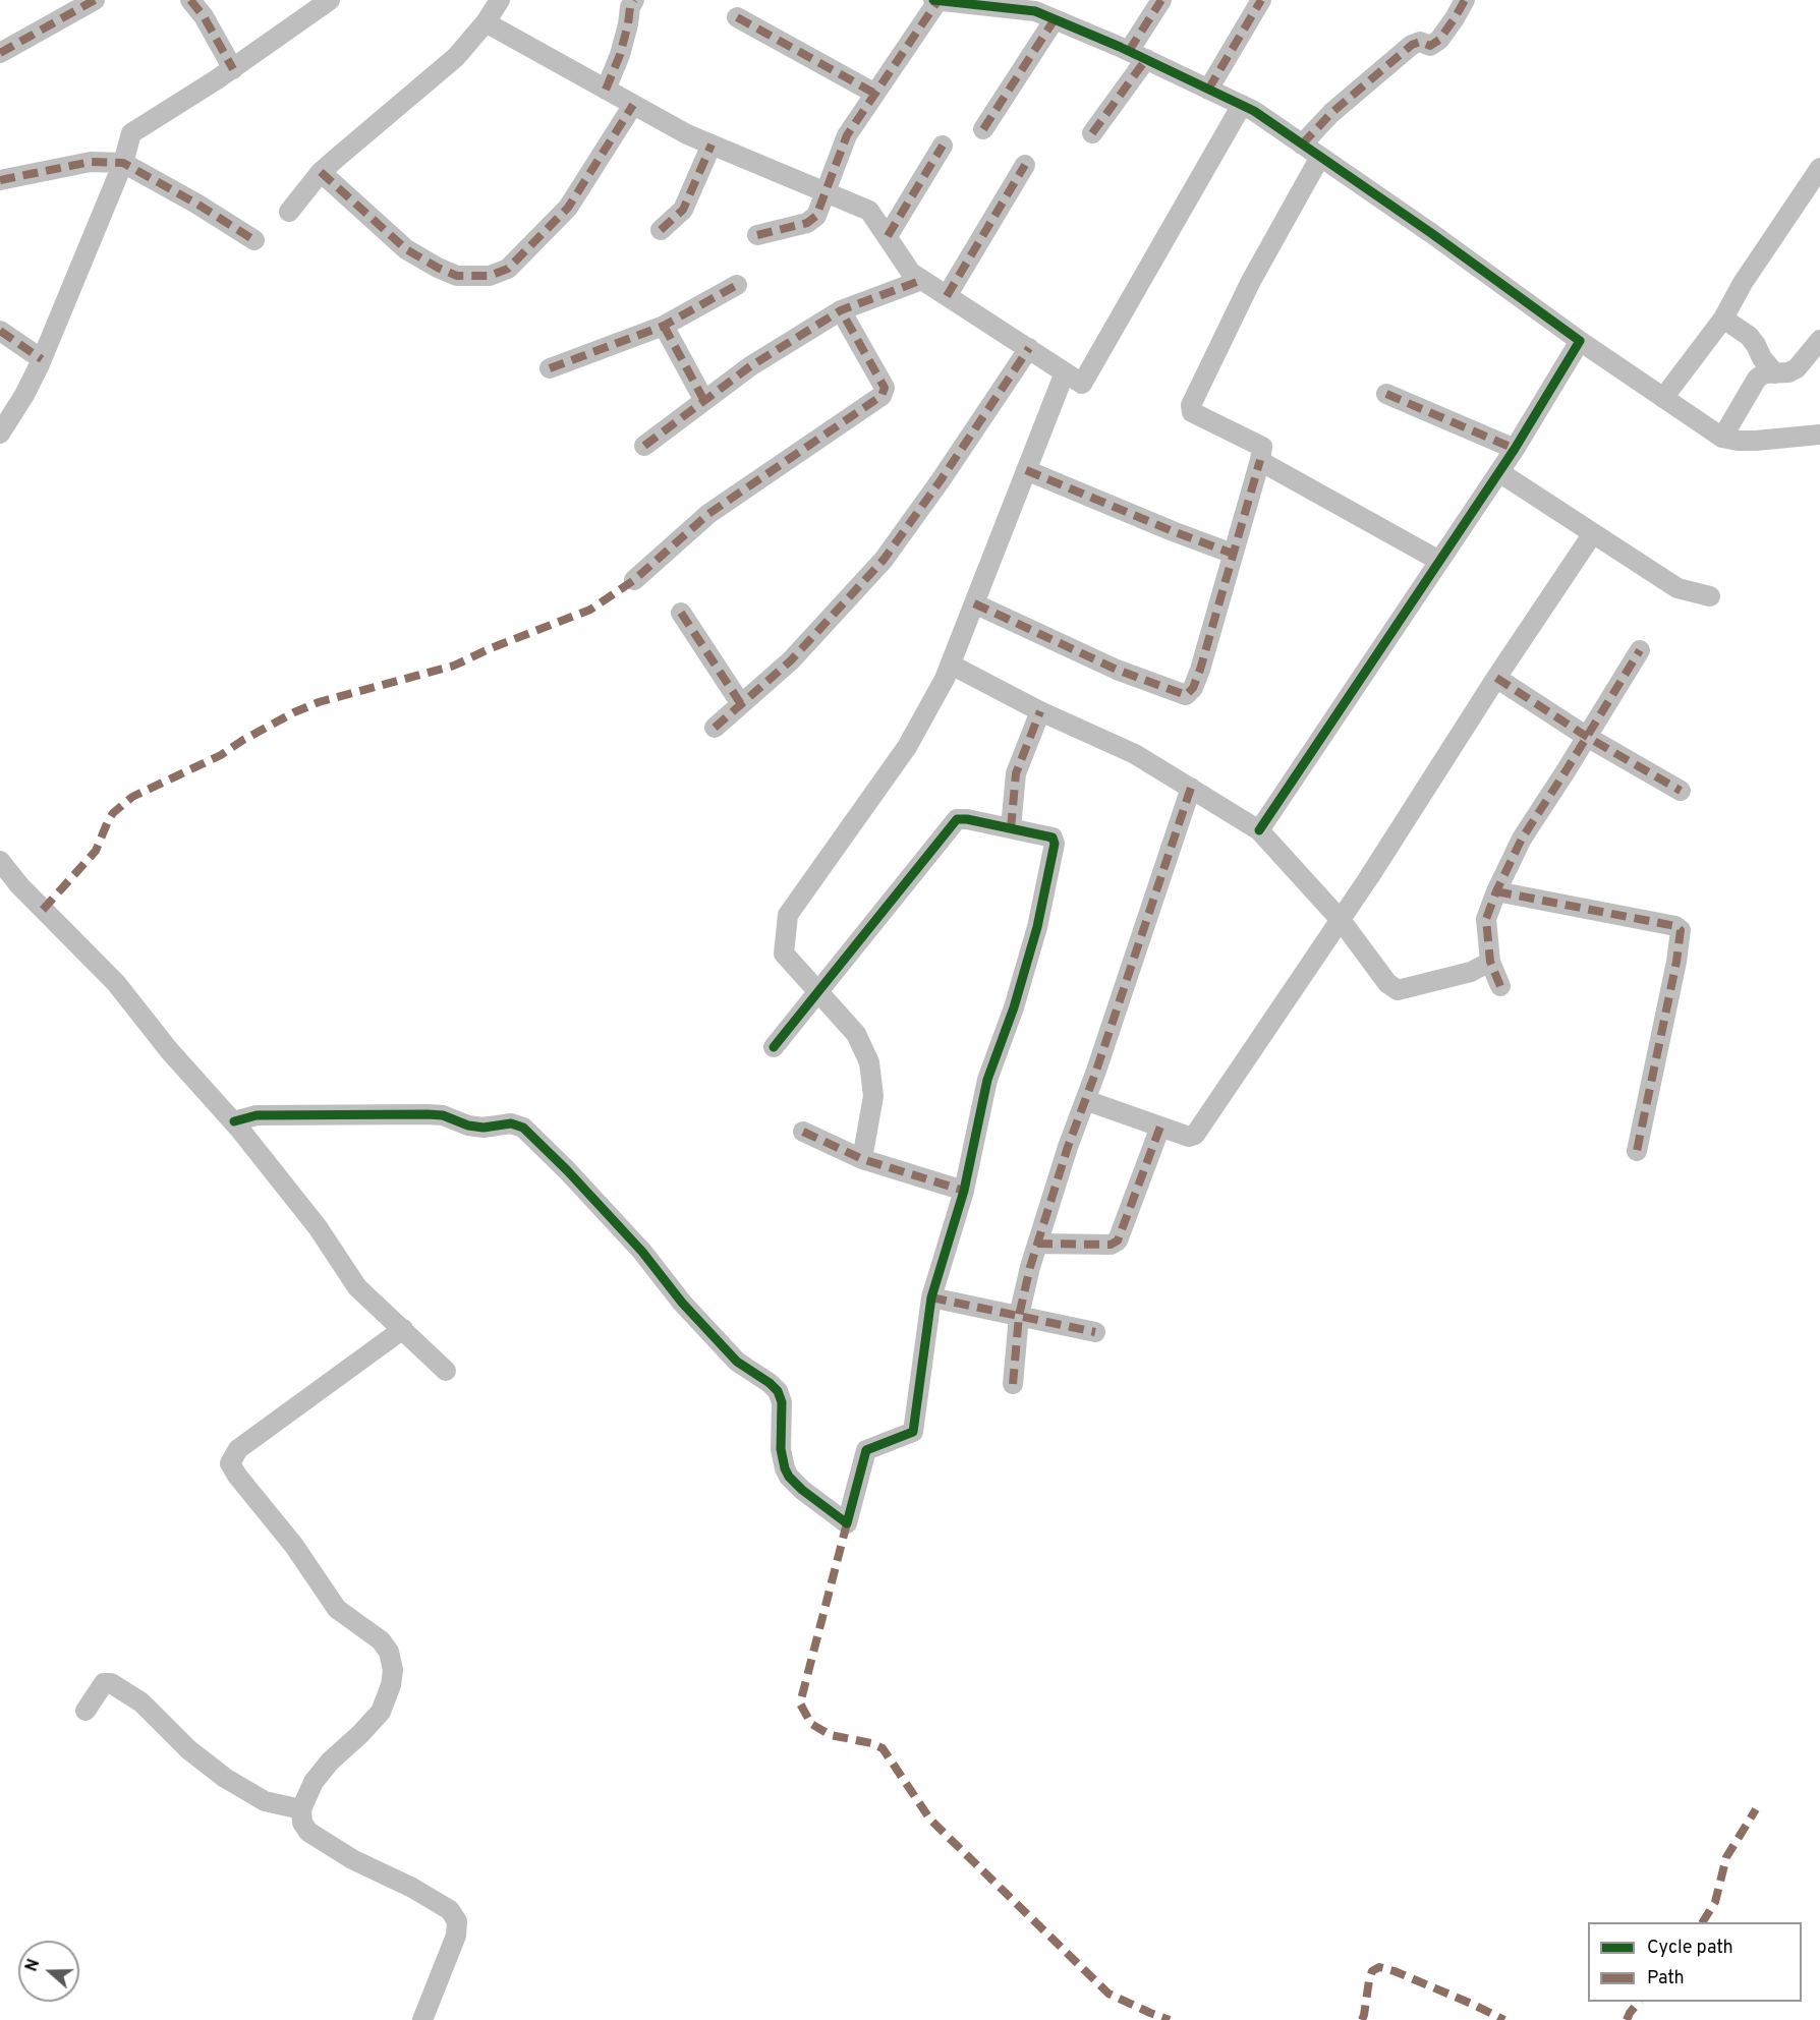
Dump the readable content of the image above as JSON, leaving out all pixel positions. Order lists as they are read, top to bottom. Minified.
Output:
{"legend":["Cycle path","Path"],"north":"left"}
